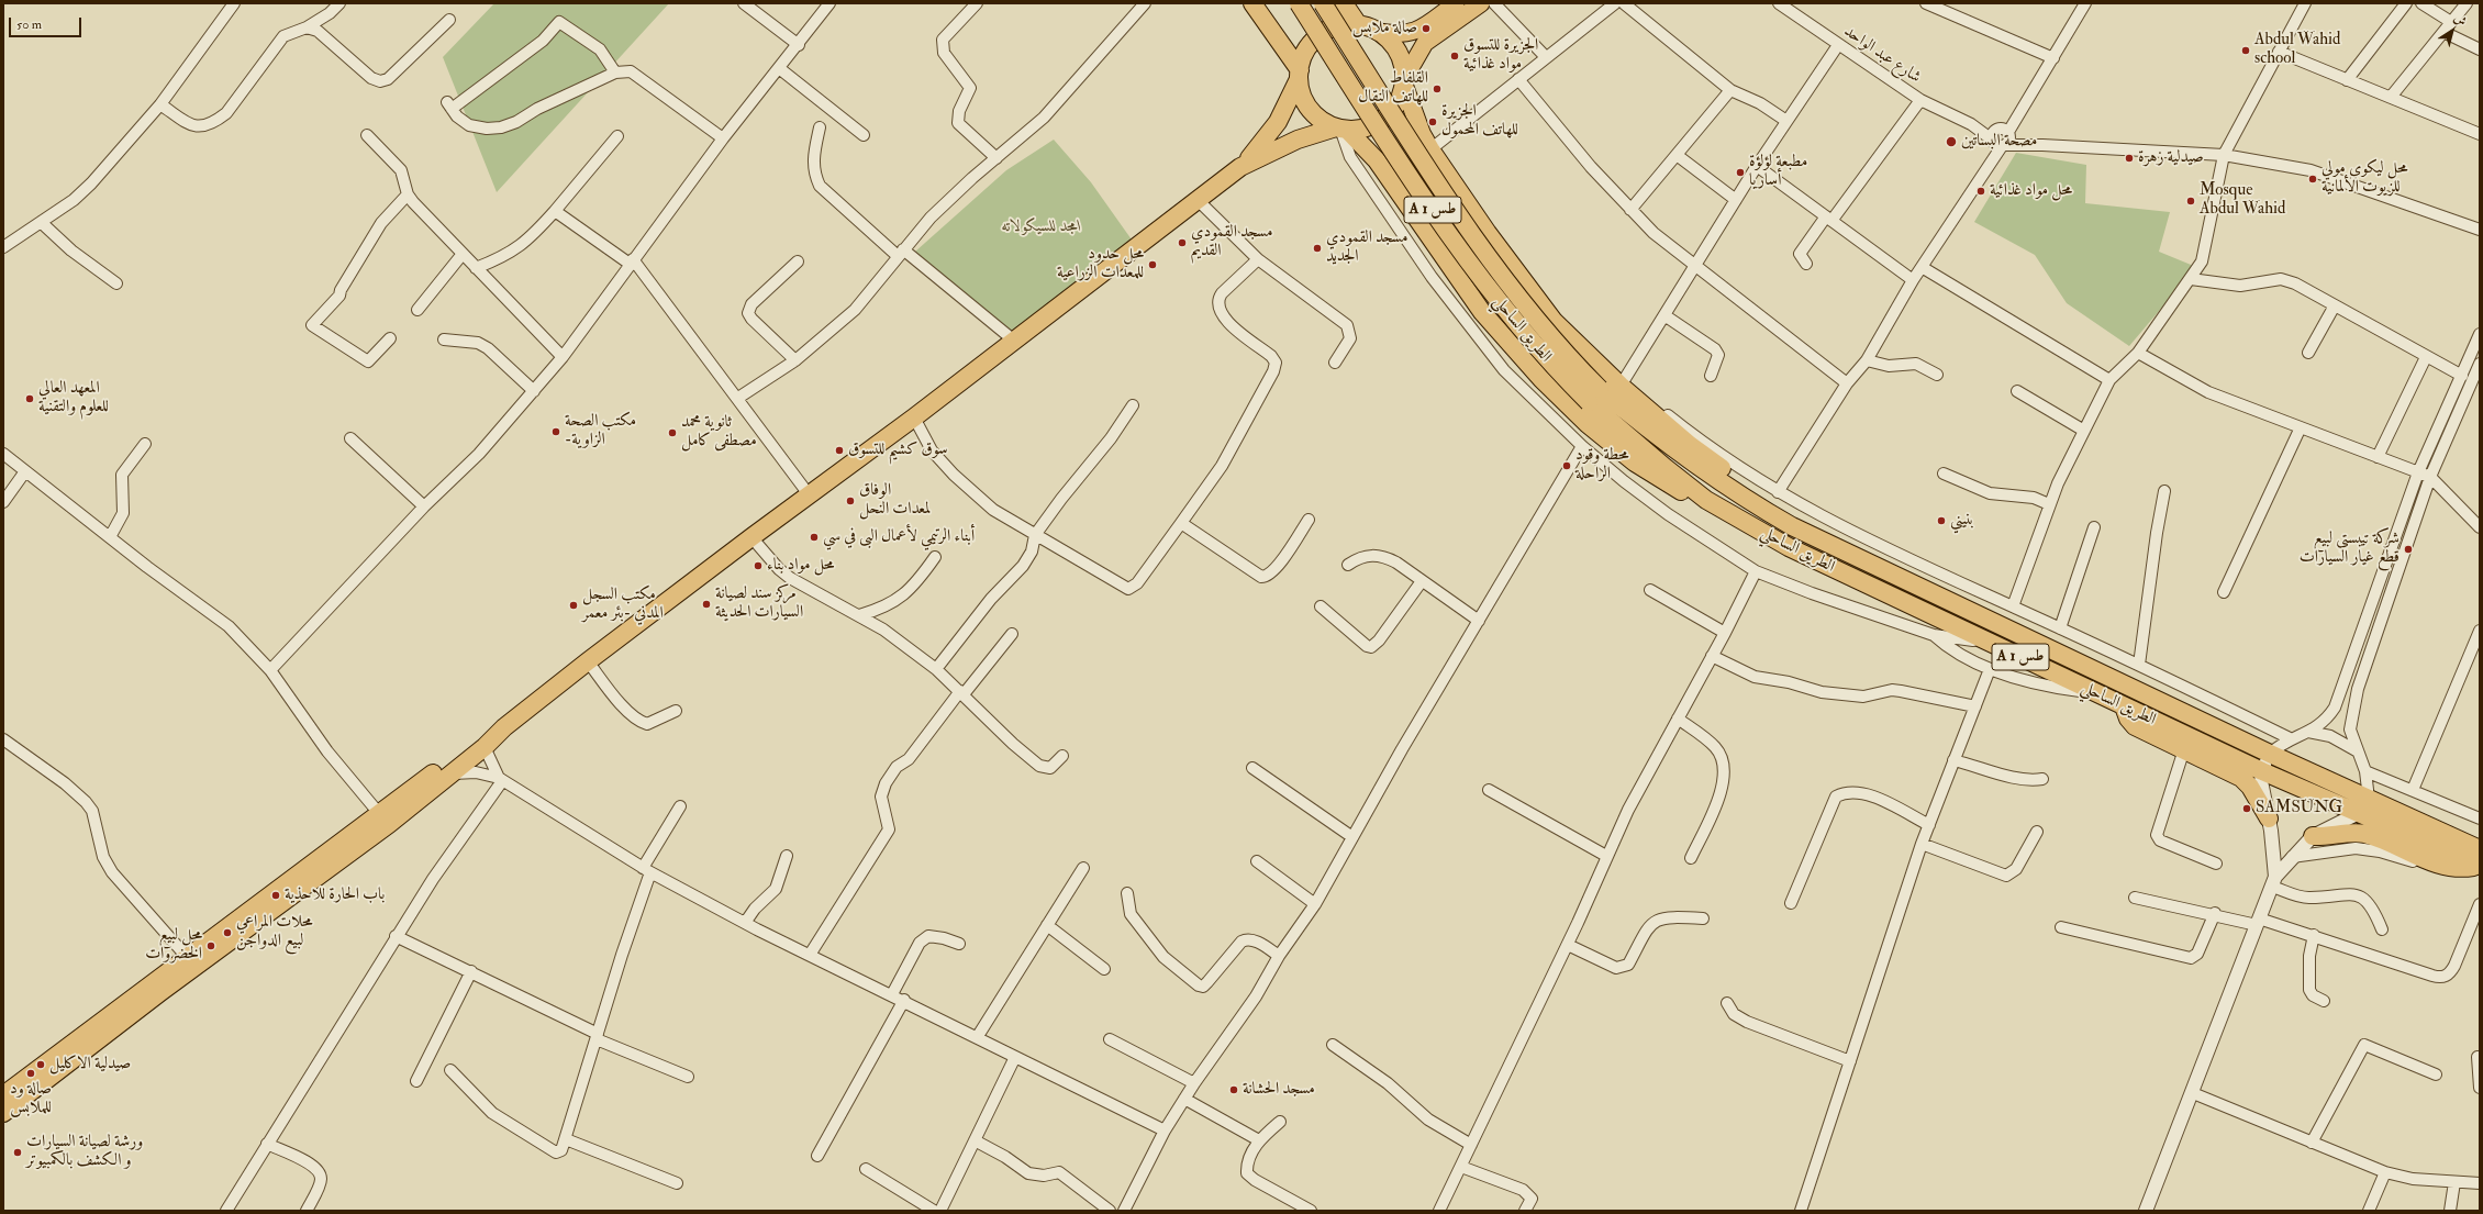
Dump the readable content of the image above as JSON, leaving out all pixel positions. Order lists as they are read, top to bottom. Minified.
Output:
{"streets":{"highway":["A 1 طس","الطريق الساحلي"],"street":["شارع عبد الواحد"]},"parks":["امجد للسيكولاته"],"places":["صالة ملابس","Abdul Wahid school","الجزيرة للتسوق مواد غذائية","القلفاط للهاتف النقال","الجزيرة للهاتف المحمول","مصحة البساتين","صيدلية زهرة","مطبعة لؤلؤة أساريا","محل ليكوي مولي للزيوت الألمانية","محل مواد غذائية","Mosque Abdul Wahid","مسجد القمودي القديم","مسجد القمودي الجديد","محل حدود للمعدات الزراعية","المعهد العالي للعلوم والتقنية","مكتب الصحة -الزاوية","ثانوية محمد مصطفى كامل","سوق كشيم للتسوق","محطة وقود الراحلة","الوفاق لمعدات النحل","بنيني","أبناء الرتيمي لأعمال البى في سي","شركة تيبستي لبيع قطع غيار السيارات","محل مواد بناء","مركز سند لصيانة السيارات الحديثة","مكتب السجل المدني -بئر معمر","SAMSUNG","باب الحارة للاحذية","محلات المراعي لبيع الدواجن","محل لبيع الخضروات","صيدلية الاكليل","صالة ود للملابس","مسجد الحشانة","ورشة لصيانة السيارات و الكشف بالكمبيوتر"],"scale_bar":"50 m","north":"top right"}
